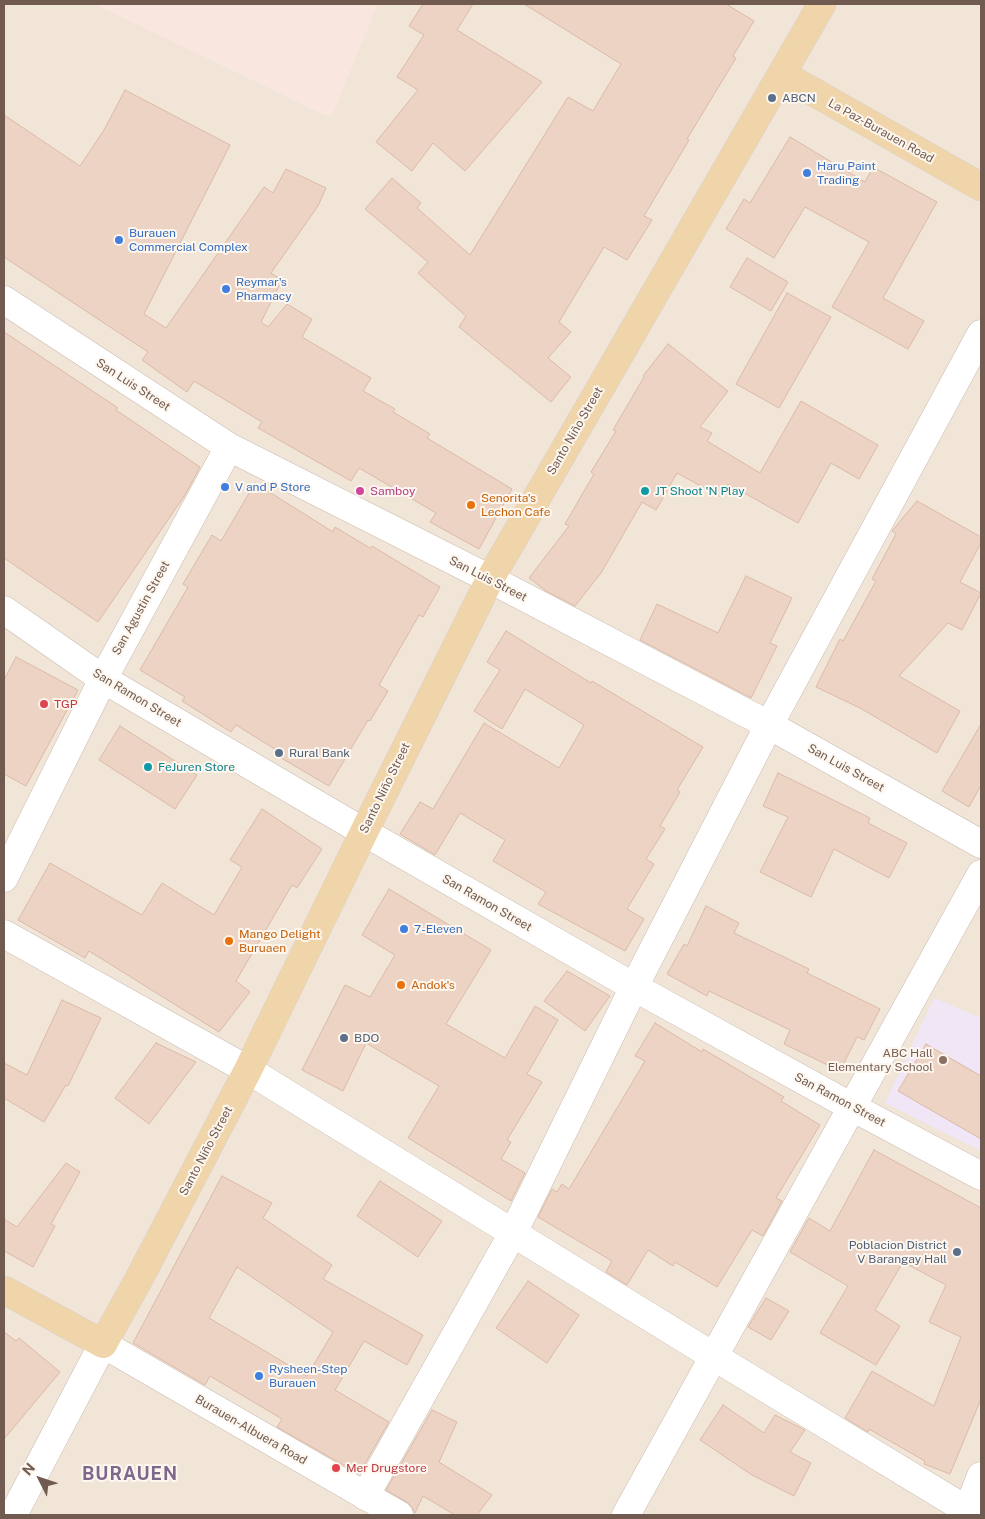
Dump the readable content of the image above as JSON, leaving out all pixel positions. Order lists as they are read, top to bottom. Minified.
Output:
{"streets":{"main road":["La Paz-Burauen Road","Santo Niño Street"],"street":["San Luis Street","San Agustin Street","San Ramon Street","Burauen-Albuera Road"]},"crossings":[["La Paz-Burauen Road","Santo Niño Street"],["San Luis Street","Santo Niño Street"],["San Luis Street","San Agustin Street"],["Santo Niño Street","San Ramon Street"],["Santo Niño Street","Burauen-Albuera Road"],["San Agustin Street","San Ramon Street"]],"districts":["BURAUEN"],"places":["ABCN","Haru Paint Trading","Burauen Commercial Complex","Reymar's Pharmacy","V and P Store","Samboy","JT Shoot 'N Play","Senorita's Lechon Cafe","TGP","Rural Bank","FeJuren Store","7-Eleven","Mango Delight Buruaen","Andok's","BDO","ABC Hall Elementary School","Poblacion District V Barangay Hall","Rysheen-Step Burauen","Mer Drugstore"],"north":"top left"}
